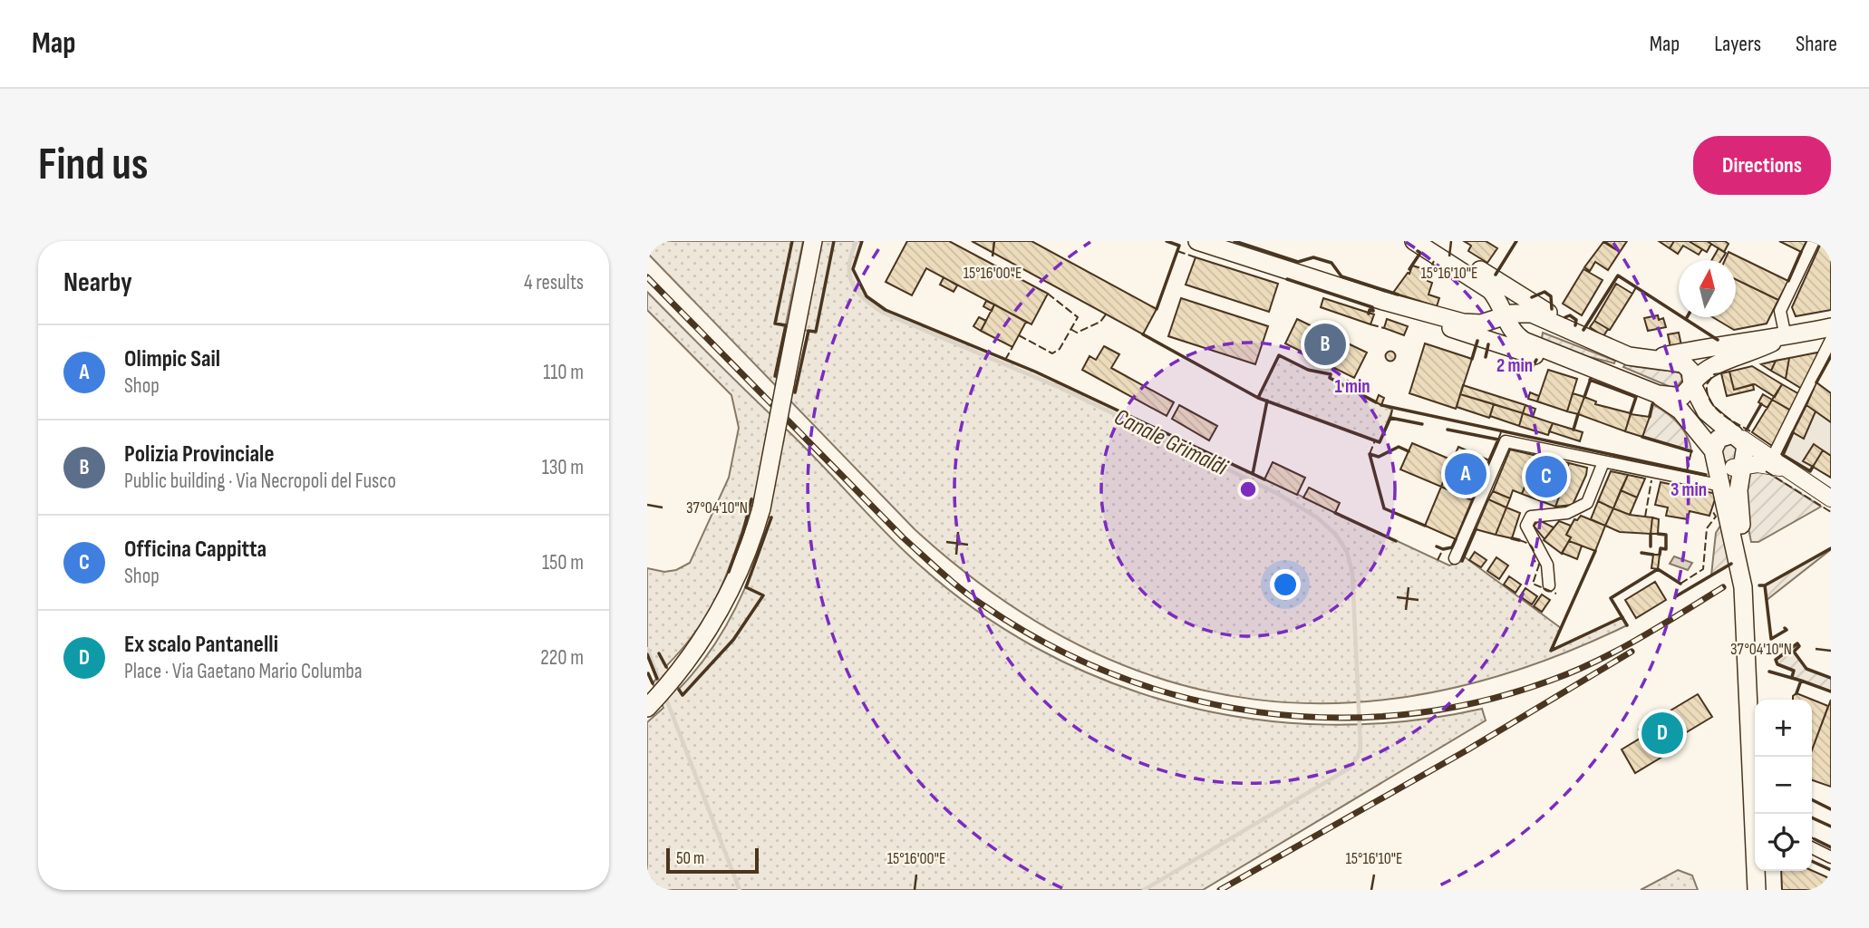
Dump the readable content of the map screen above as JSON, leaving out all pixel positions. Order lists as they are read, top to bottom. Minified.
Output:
{"water":["Canale Grimaldi"],"scale_bar":"50 m","north":"top","page":{"header":"Map","nav":["Map","Layers","Share"],"buttons":"Directions","title":"Find us","heading":["Nearby","4 results"],"pins":["B","A","C","D"],"list":[{"mark":"A","name":"Olimpic Sail","note":"Shop","value":"110 m"},{"mark":"B","name":"Polizia Provinciale","note":"Public building · Via Necropoli del Fusco","value":"130 m"},{"mark":"C","name":"Officina Cappitta","note":"Shop","value":"150 m"},{"mark":"D","name":"Ex scalo Pantanelli","note":"Place · Via Gaetano Mario Columba","value":"220 m"}],"map_buttons":["+","−"],"scale":"50 m"},"coordinates":["15°16'00\"E","15°16'10\"E","37°04'10\"N"],"rings":["2 min","1 min","3 min"]}
